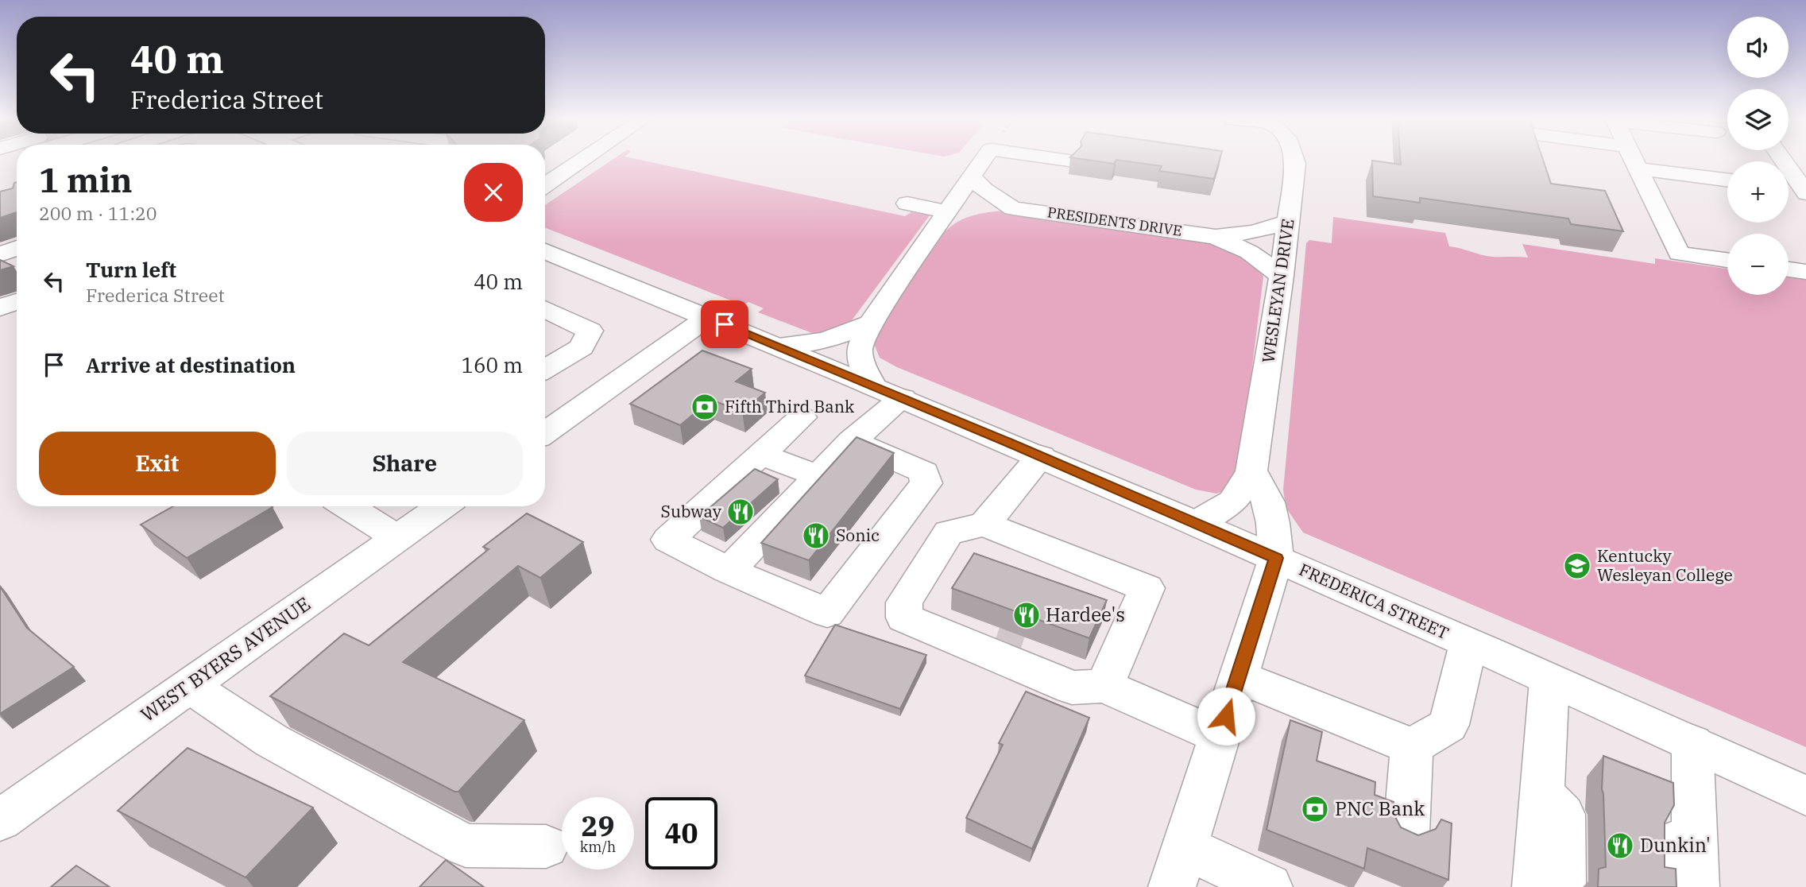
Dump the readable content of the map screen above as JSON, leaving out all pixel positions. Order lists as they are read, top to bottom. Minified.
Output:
{"streets":{"street":["PRESIDENTS DRIVE","WESLEYAN DRIVE","FREDERICA STREET","WEST BYERS AVENUE"]},"crossings":[["PRESIDENTS DRIVE","WESLEYAN DRIVE"],["WESLEYAN DRIVE","FREDERICA STREET"]],"places":{"bank":["Fifth Third Bank","PNC Bank"],"restaurant":["Subway","Sonic","Hardee's","Dunkin'"],"school or university":["Kentucky Wesleyan College"]},"page":{"map_buttons":["+","−"],"turn":["40 m","Frederica Street"],"heading":["1 min","200 m · 11:20"],"list":[{"name":"Turn left","note":"Frederica Street","value":"40 m"},{"name":"Arrive at destination","value":"160 m"}],"buttons":["Exit","Share"],"speed":"29 km/h","limit":"40"}}
